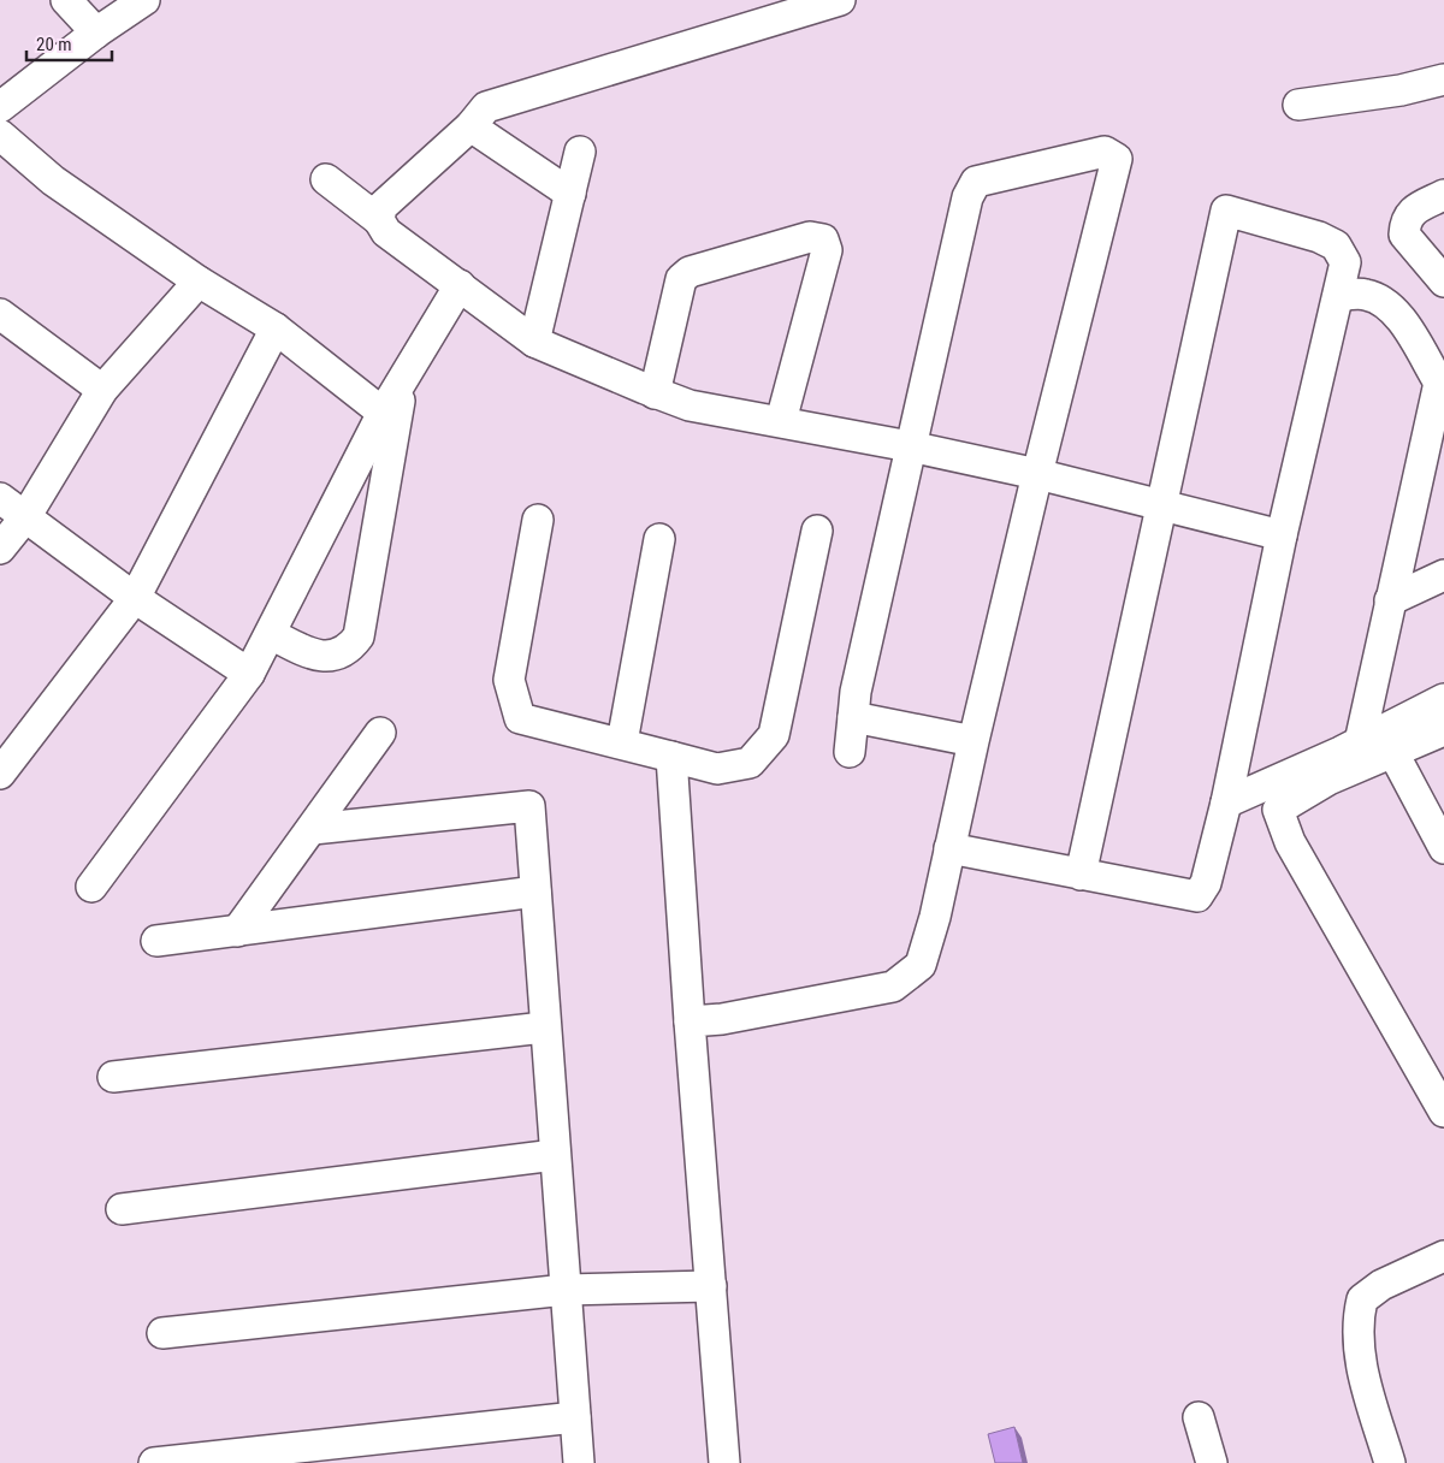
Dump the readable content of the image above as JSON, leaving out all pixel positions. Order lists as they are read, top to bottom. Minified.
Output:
{"scale_bar":"20 m"}
